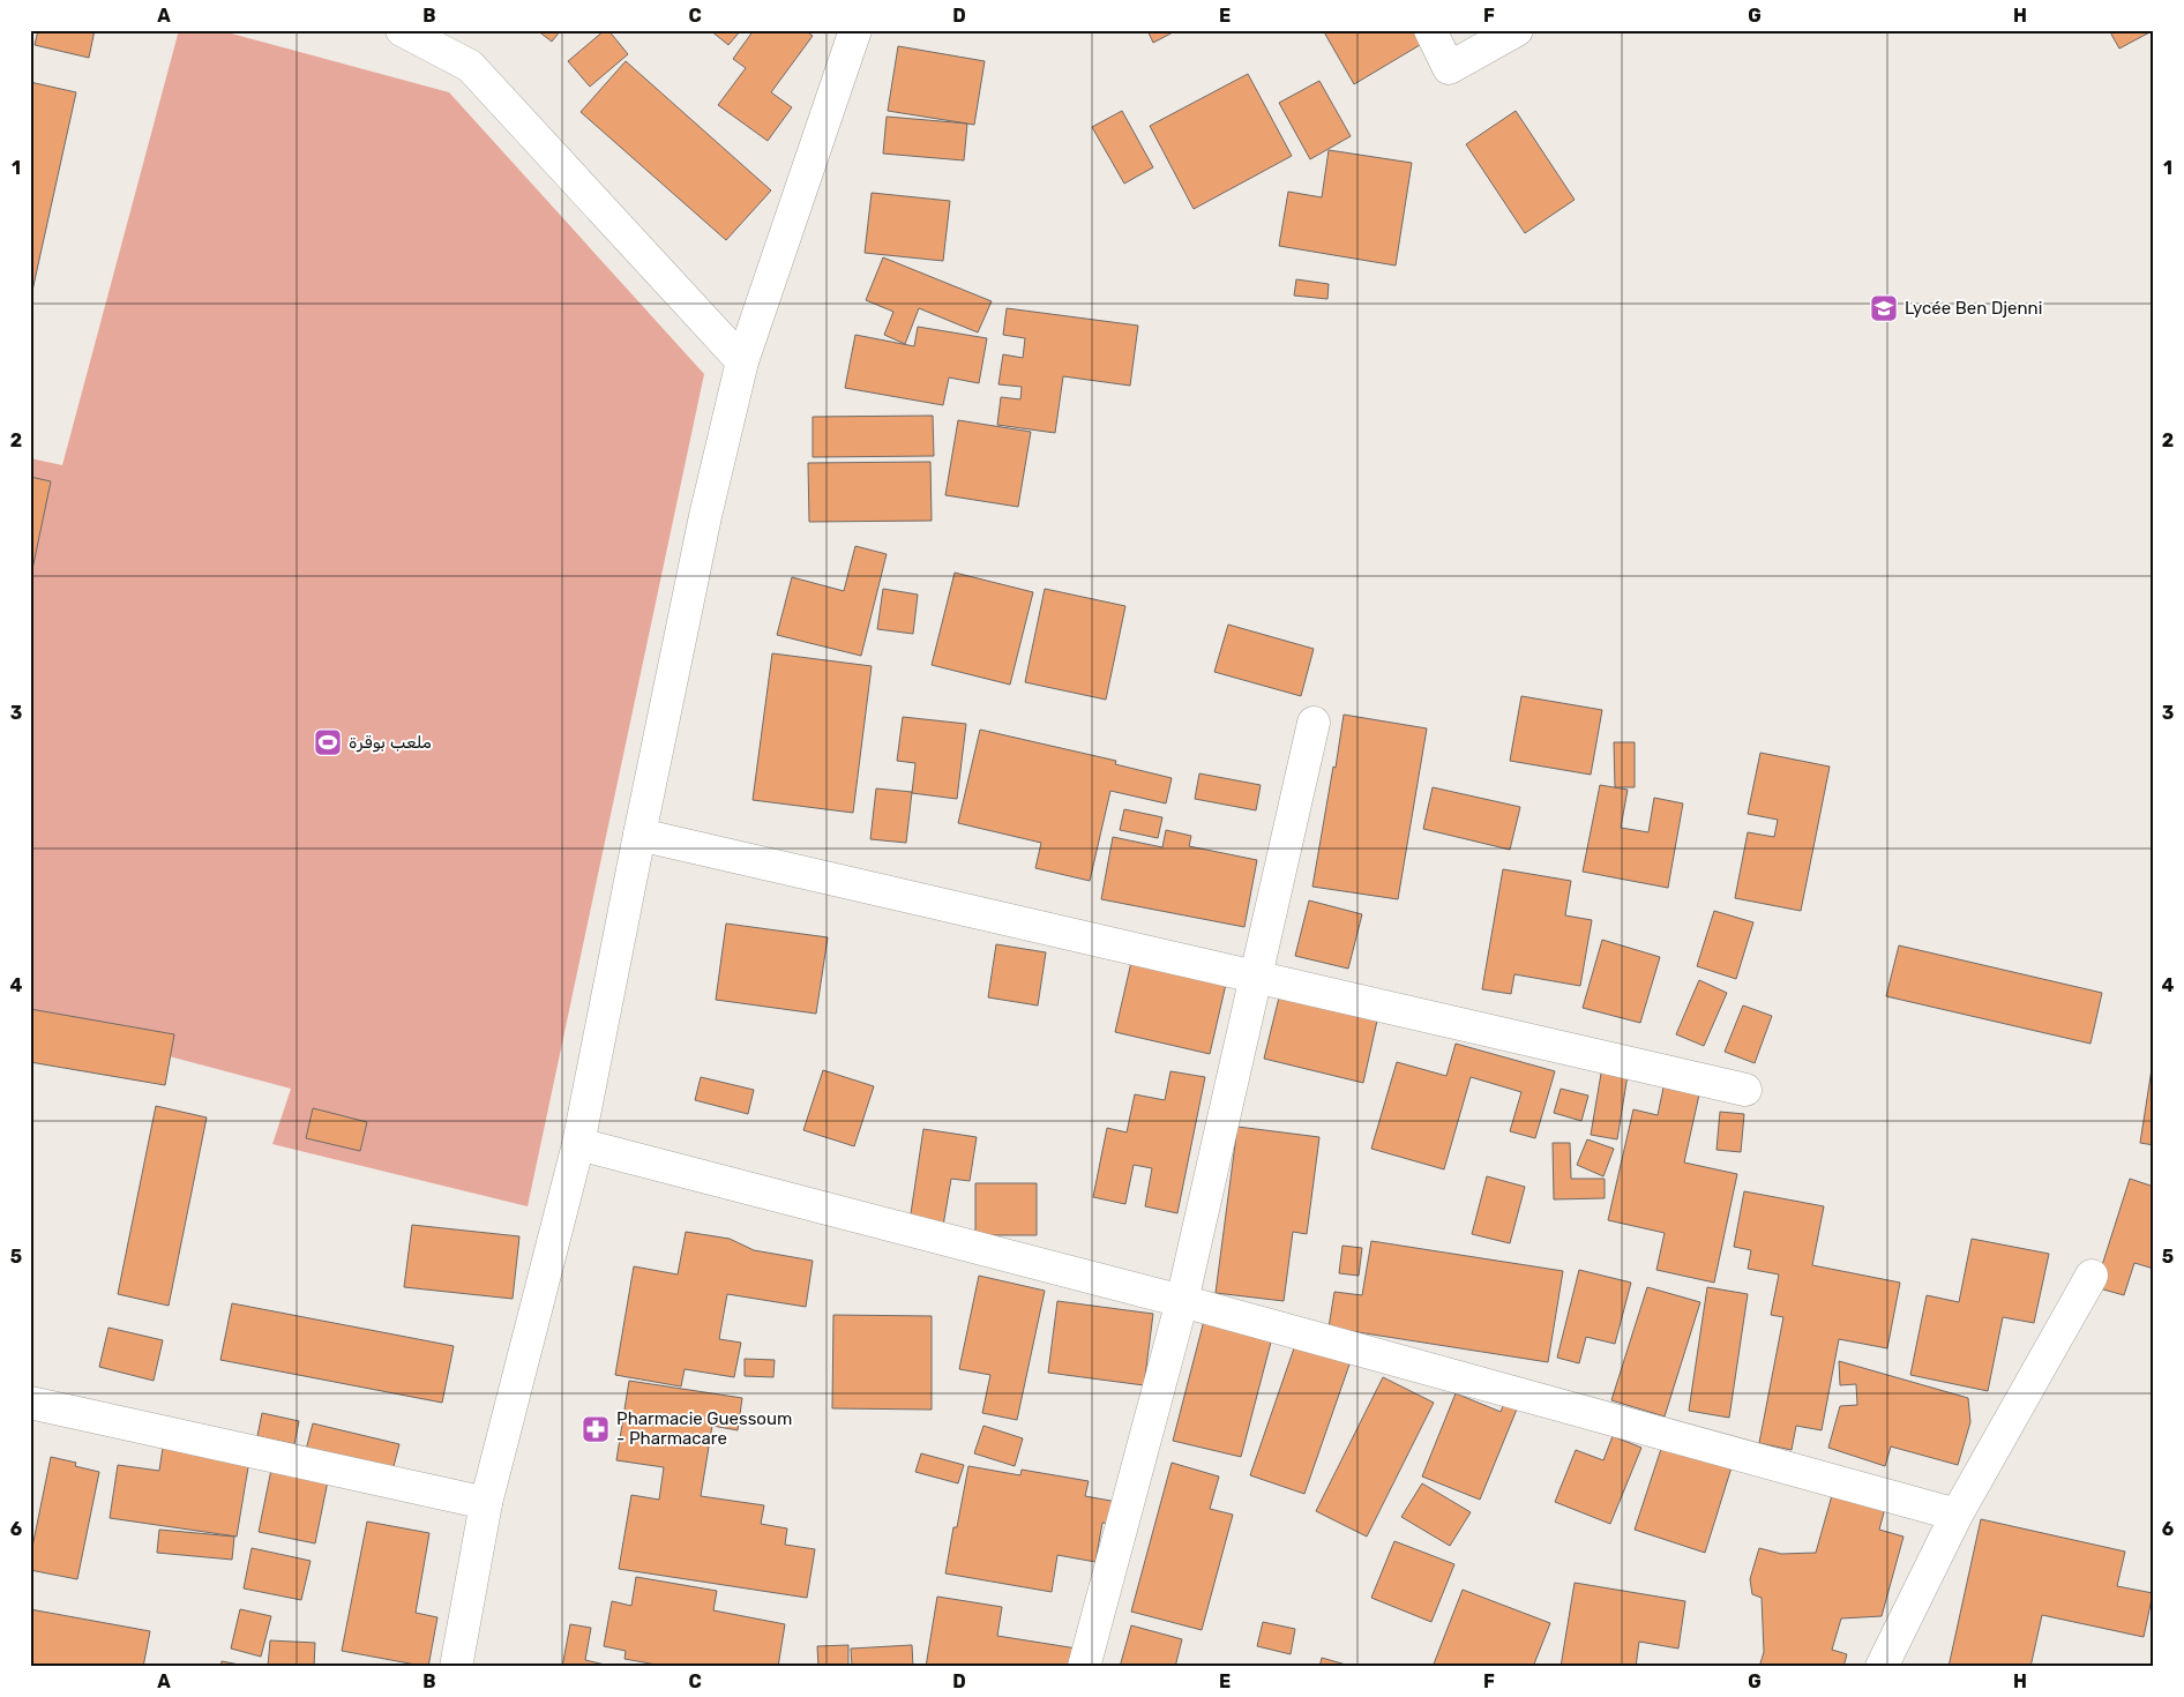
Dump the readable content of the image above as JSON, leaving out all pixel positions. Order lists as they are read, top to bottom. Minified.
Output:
{"places":{"school or university":["Lycée Ben Djenni"],"sports":["ملعب بوقرة"],"pharmacy":["Pharmacie Guessoum - Pharmacare"]},"grid":{"columns":["A","B","C","D","E","F","G","H"],"rows":["1","2","3","4","5","6"]}}
